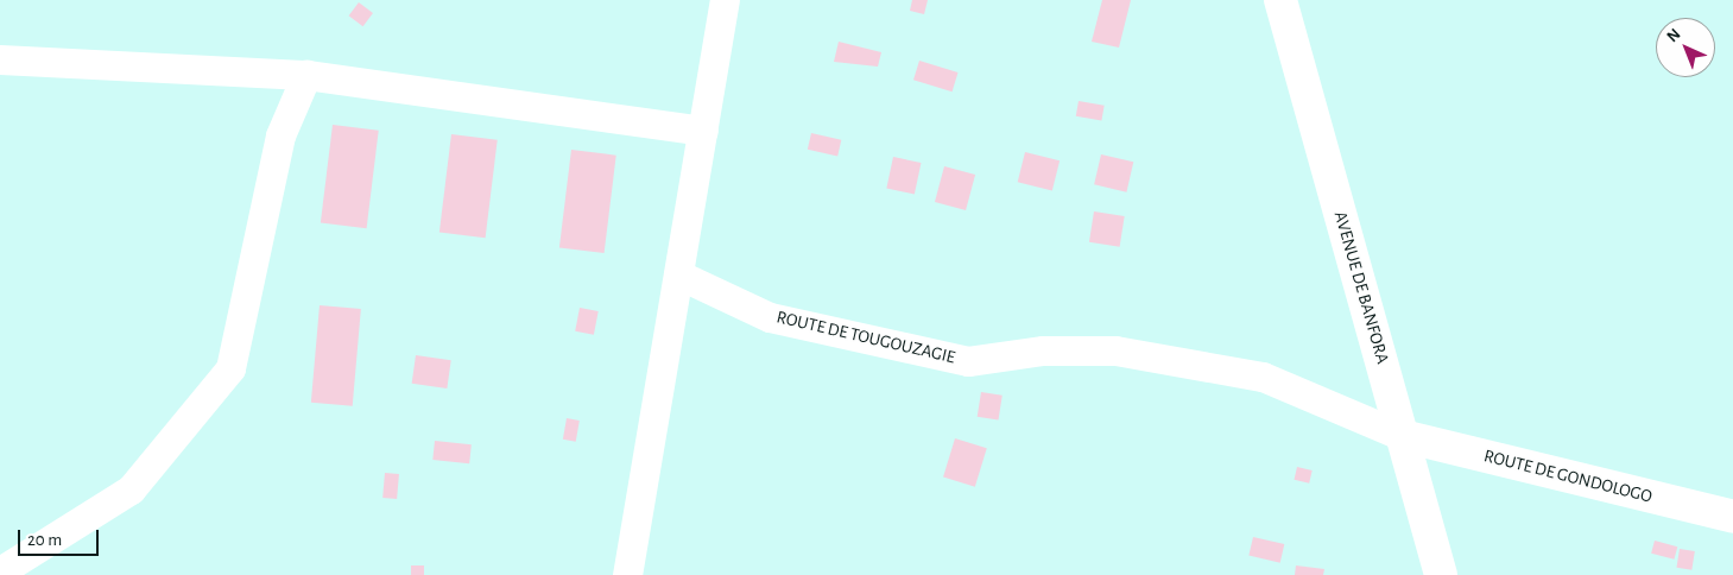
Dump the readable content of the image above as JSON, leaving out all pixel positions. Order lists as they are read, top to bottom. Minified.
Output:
{"streets":{"main road":["AVENUE DE BANFORA","ROUTE DE GONDOLOGO"],"street":["ROUTE DE TOUGOUZAGIE"]},"crossings":[["AVENUE DE BANFORA","ROUTE DE TOUGOUZAGIE"],["AVENUE DE BANFORA","ROUTE DE GONDOLOGO"],["ROUTE DE TOUGOUZAGIE","ROUTE DE GONDOLOGO"]],"scale_bar":"20 m","north":"top left"}
